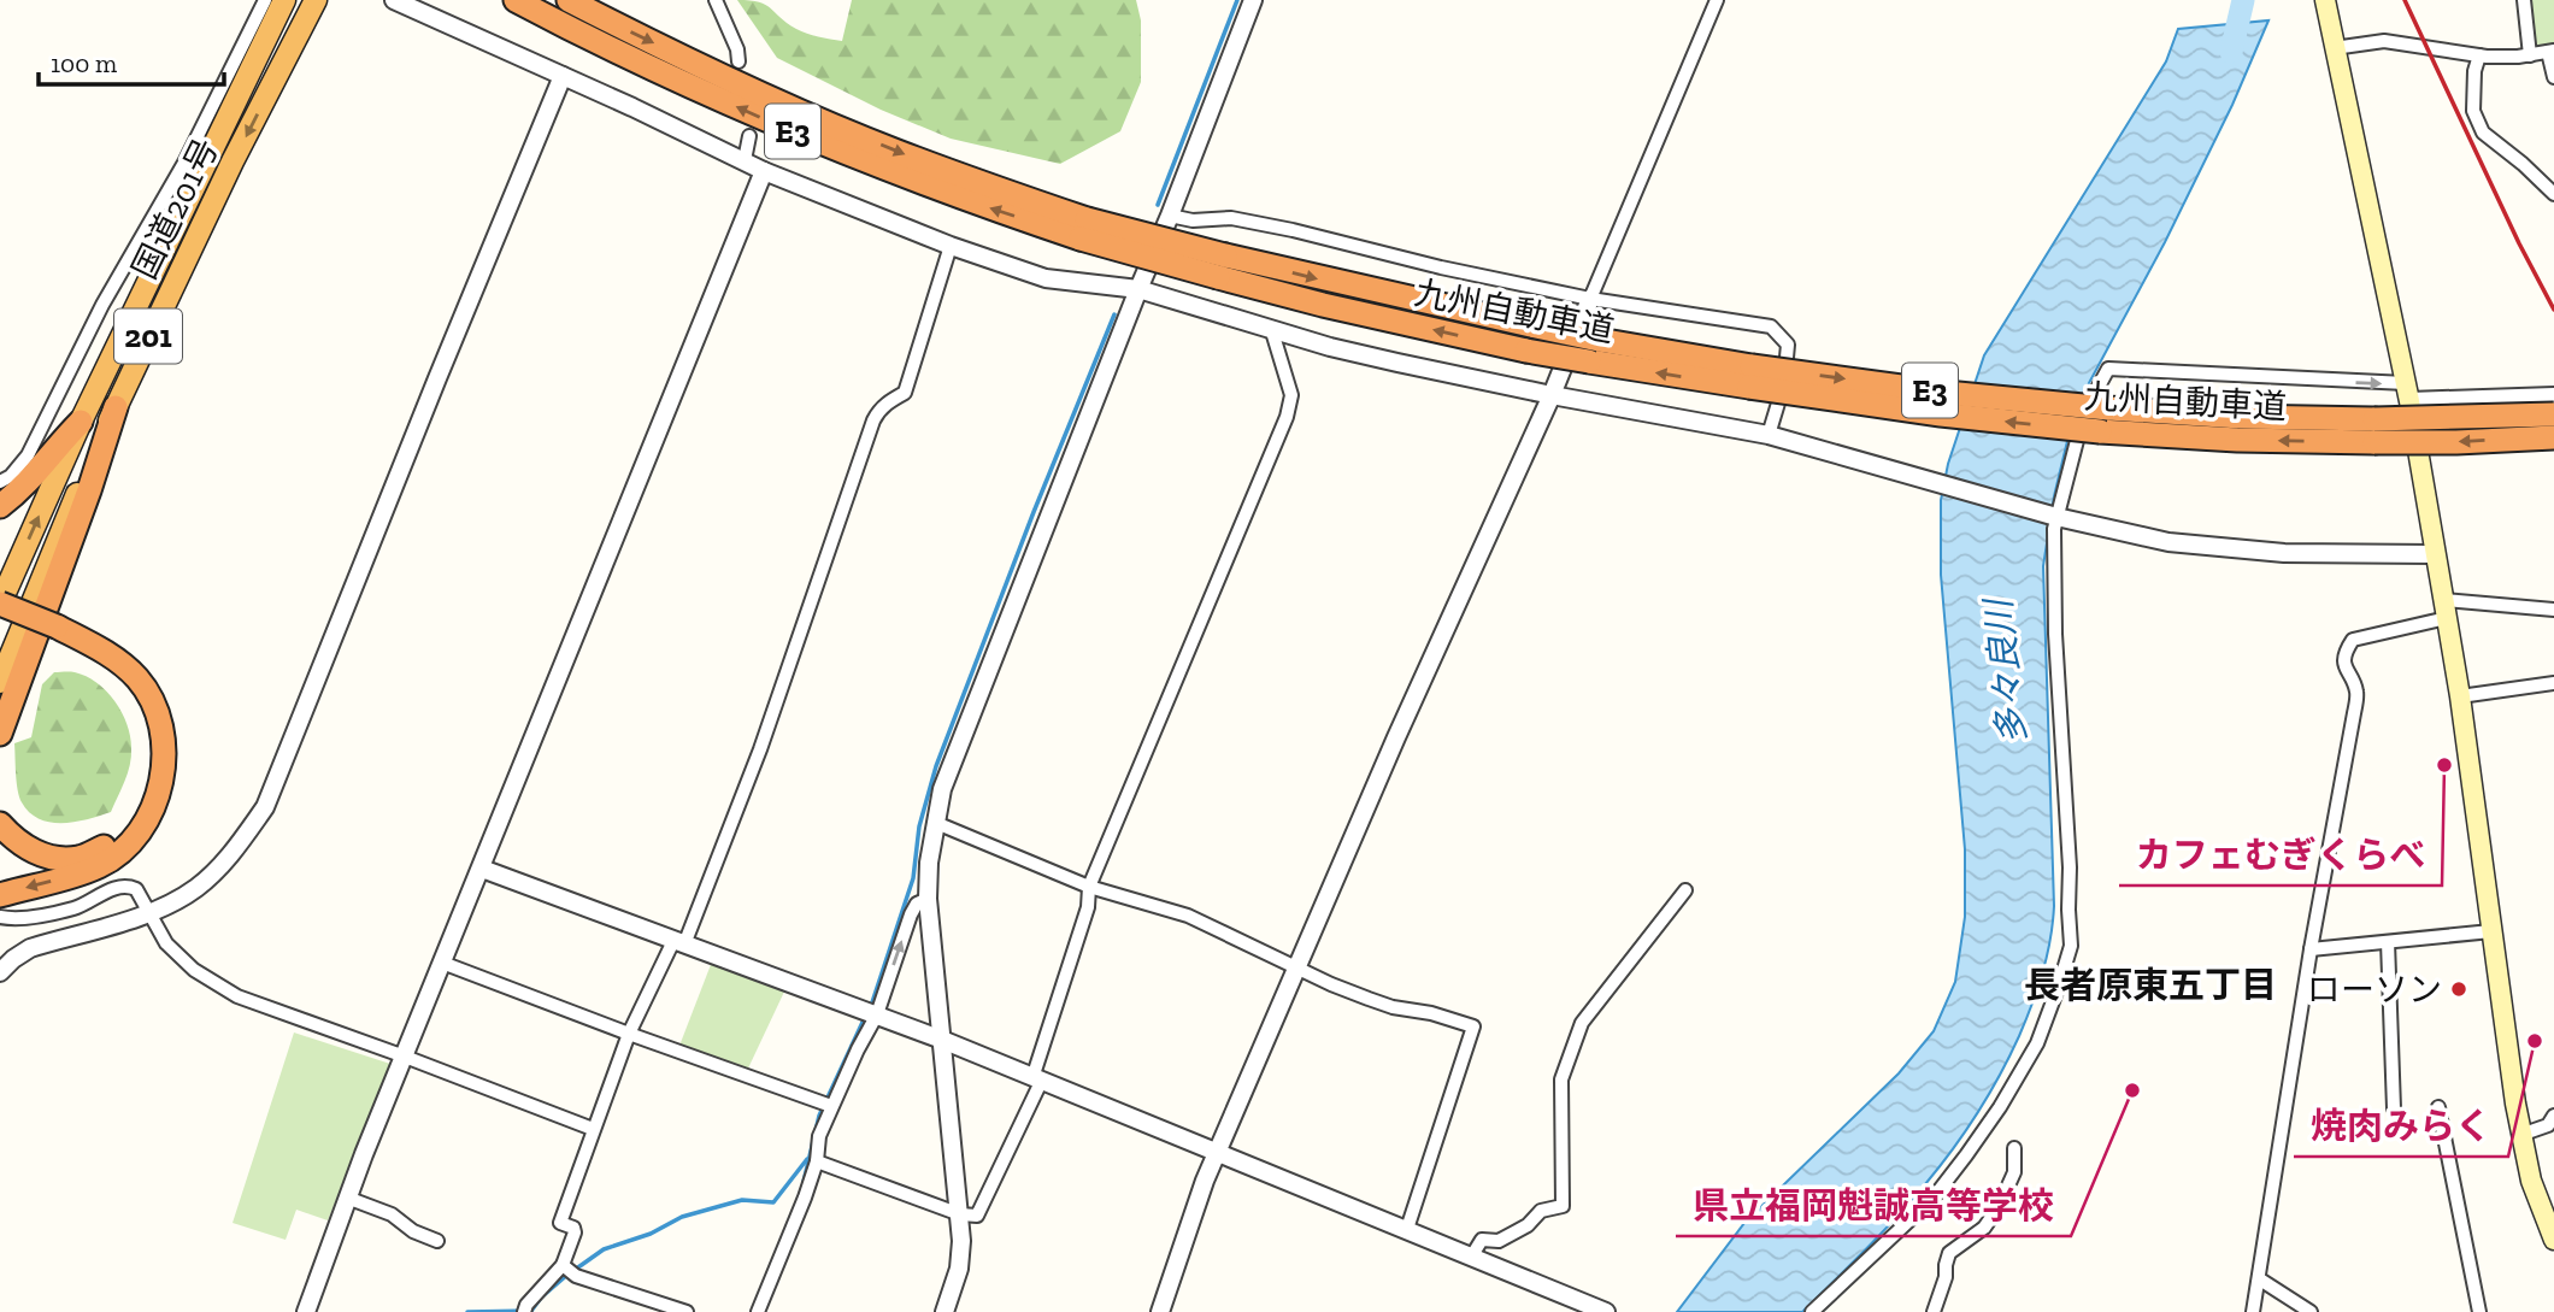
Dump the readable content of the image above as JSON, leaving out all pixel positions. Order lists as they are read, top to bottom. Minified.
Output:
{"streets":{"highway":["E3","国道201号","九州自動車道","201"]},"districts":["長者原東五丁目"],"water":["多々良川"],"places":["カフェむぎくらべ","ローソン","焼肉みらく","県立福岡魁誠高等学校"],"scale_bar":"100 m"}
